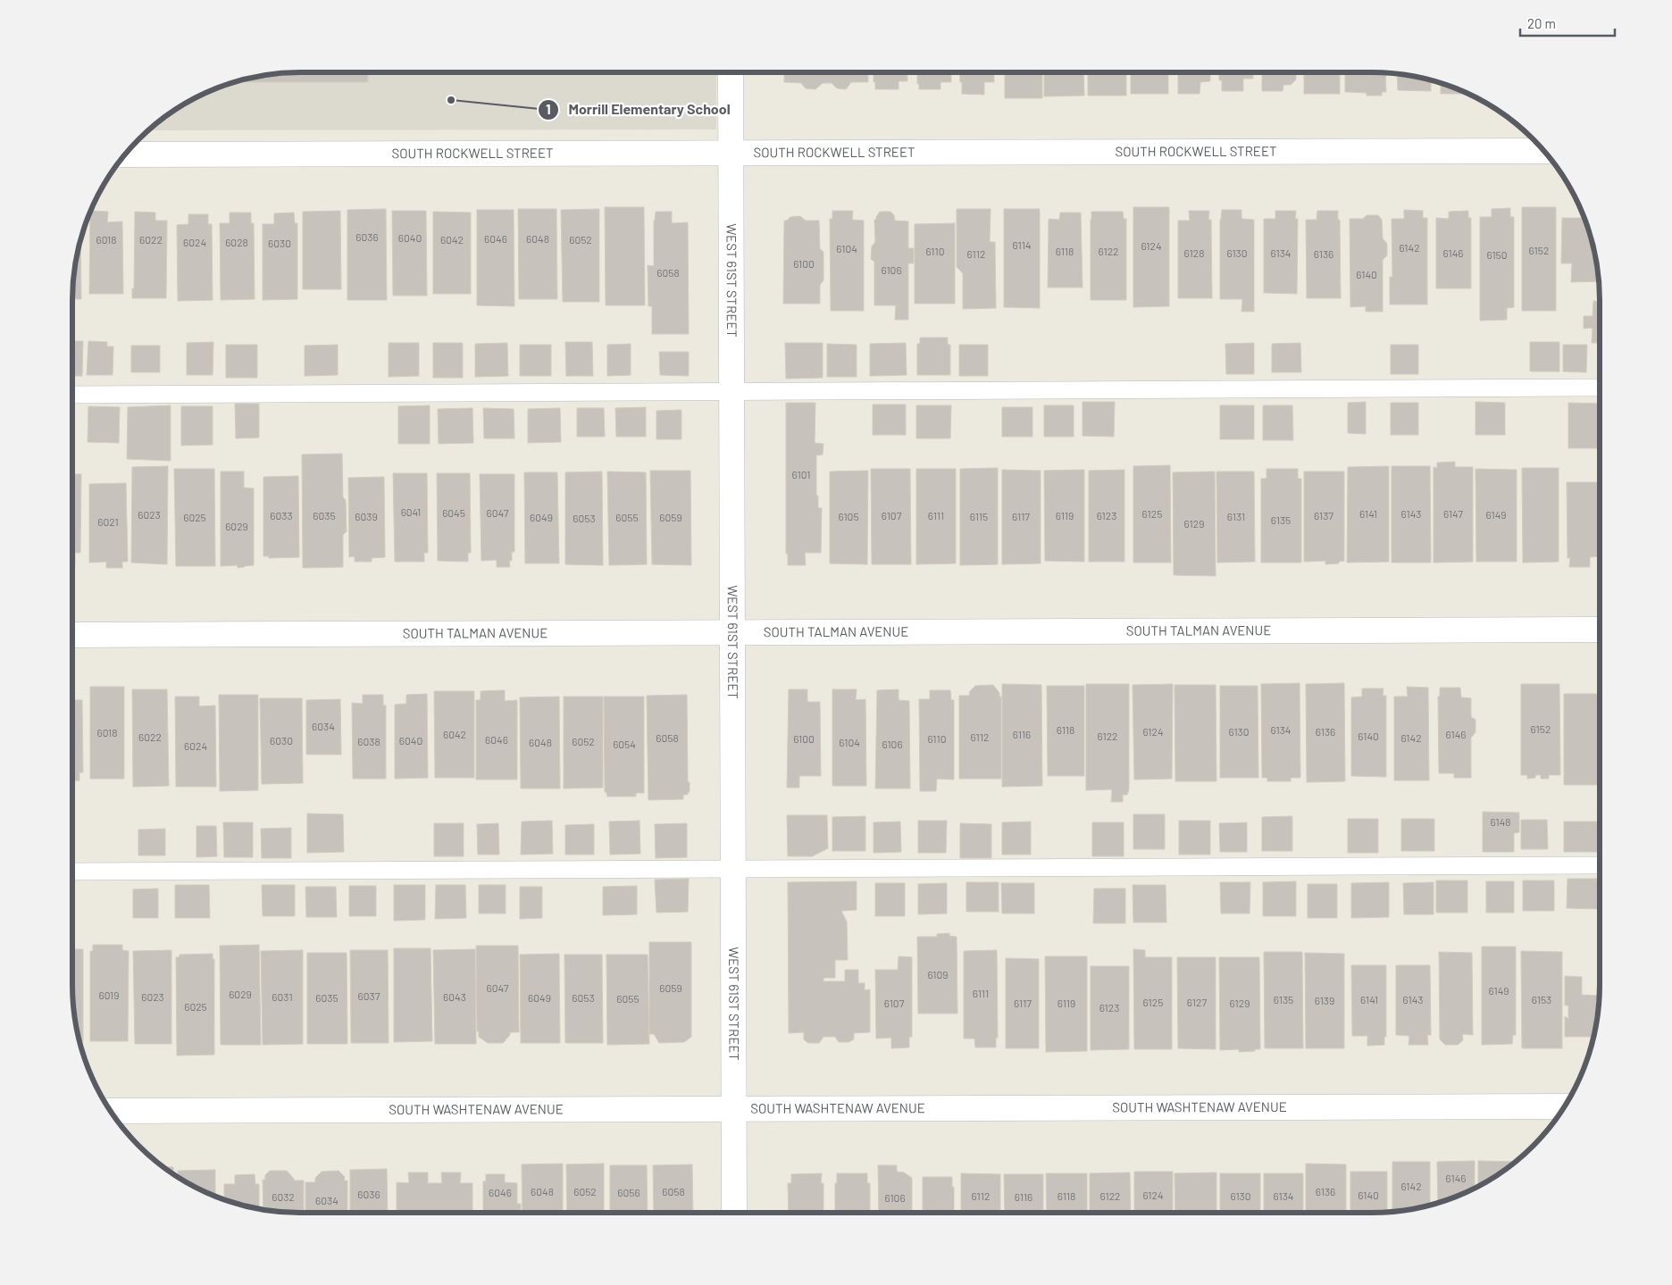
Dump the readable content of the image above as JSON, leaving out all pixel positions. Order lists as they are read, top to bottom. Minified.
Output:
{"streets":{"street":["SOUTH ROCKWELL STREET","WEST 61ST STREET","SOUTH TALMAN AVENUE","SOUTH WASHTENAW AVENUE"]},"crossings":[["SOUTH ROCKWELL STREET","WEST 61ST STREET"],["WEST 61ST STREET","SOUTH TALMAN AVENUE"],["WEST 61ST STREET","SOUTH WASHTENAW AVENUE"]],"places":["Morrill Elementary School"],"house_numbers":["6036","6040","6046","6048","6018","6022","6042","6052","6024","6028","6030","6114","6124","6142","6104","6152","6110","6118","6122","6128","6130","6134","6146","6112","6136","6150","6100","6106","6058","6140","6101","6041","6045","6047","6125","6141","6143","6147","6023","6149","6033","6035","6107","6111","6119","6123","6137","6039","6105","6115","6117","6131","6025","6049","6055","6059","6053","6135","6021","6129","6029","6034","6152","6118","6134","6124","6130","6136","6018","6042","6116","6146","6122","6140","6022","6112","6058","6142","6100","6110","6046","6030","6040","6038","6052","6048","6104","6054","6106","6024","6148","6109","6047","6059","6149","6111","6029","6019","6037","6023","6031","6043","6035","6049","6053","6055","6135","6141","6143","6153","6139","6125","6127","6107","6117","6119","6129","6025","6123","6146","6142","6048","6052","6058","6136","6046","6056","6036","6124","6140","6112","6118","6122","6130","6134","6032","6116","6106","6034"],"scale_bar":"20 m"}
